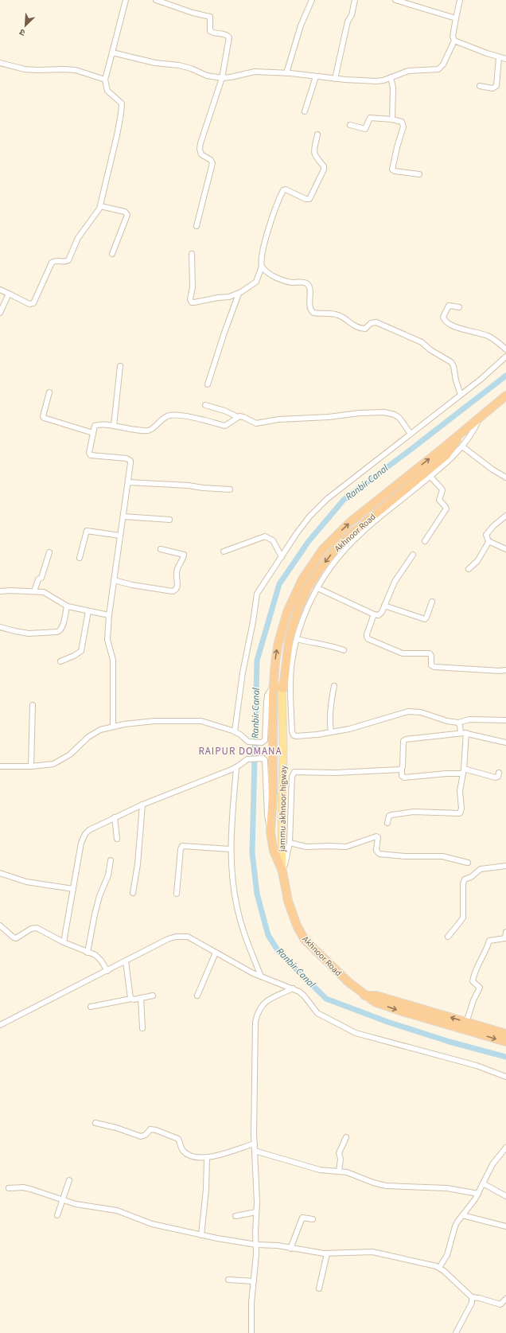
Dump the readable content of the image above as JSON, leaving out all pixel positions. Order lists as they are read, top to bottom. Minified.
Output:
{"streets":{"highway":["Akhnoor Road"],"main road":["jammu akhnoor higway"]},"crossings":[["Akhnoor Road","jammu akhnoor higway"]],"districts":["RAIPUR DOMANA"],"water":["Ranbir Canal"],"north":"bottom left"}
